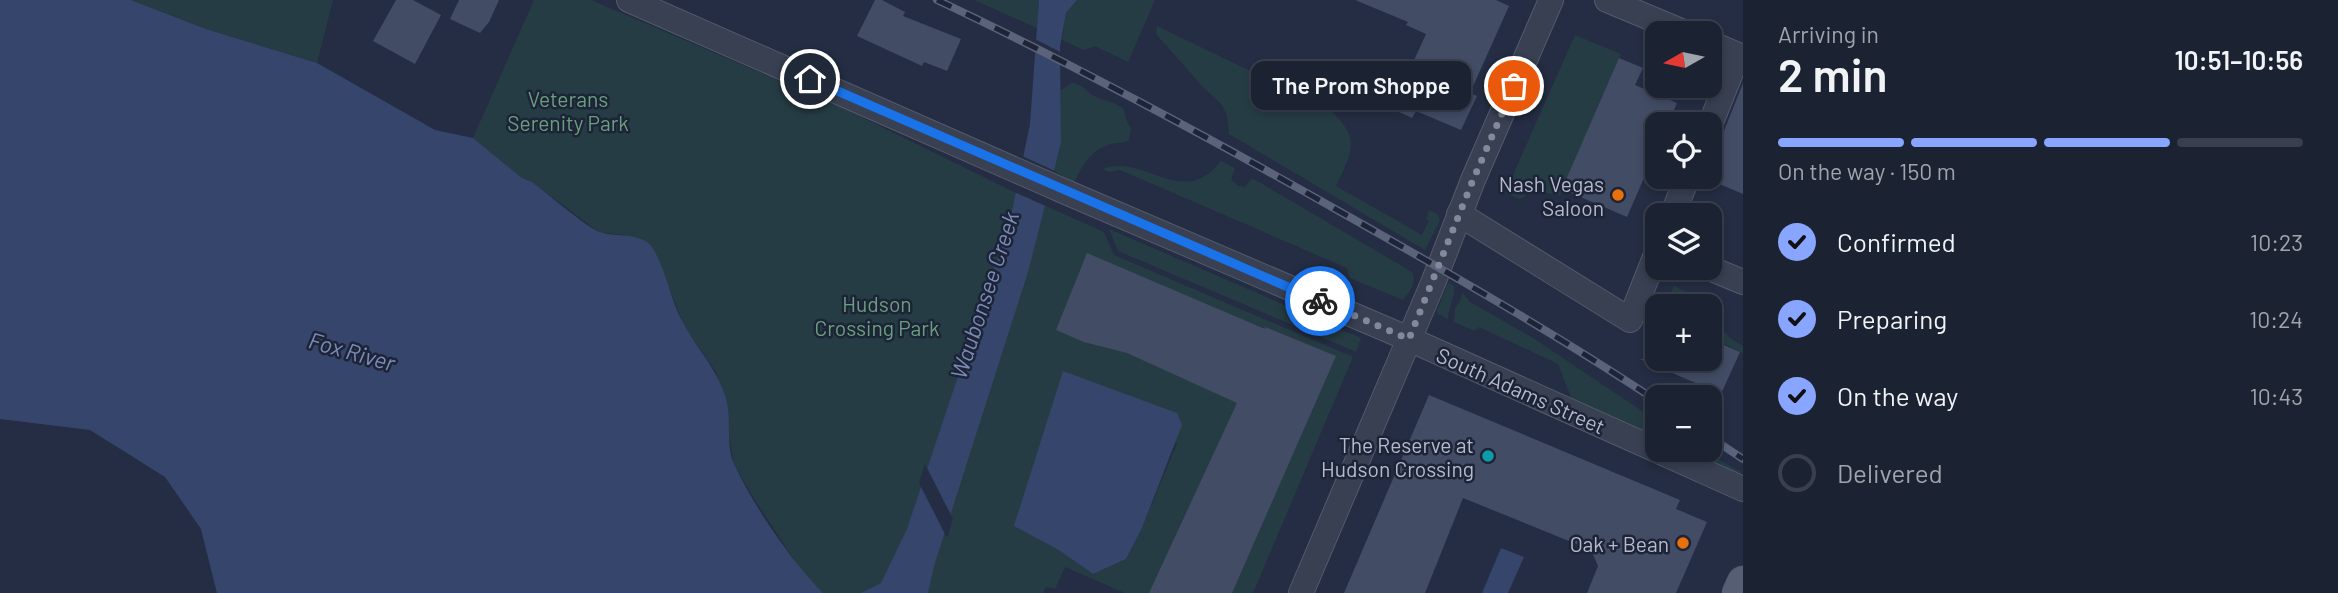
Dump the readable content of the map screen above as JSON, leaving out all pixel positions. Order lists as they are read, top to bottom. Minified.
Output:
{"streets":{"street":["South Adams Street"]},"water":["Waubonsee Creek","Fox River"],"parks":["Veterans Serenity Park","Hudson Crossing Park"],"places":["The Prom Shoppe","Nash Vegas Saloon","The Reserve at Hudson Crossing","Oak + Bean"],"north":"left","page":{"heading":["2 min","Arriving in","10:51–10:56"],"map_buttons":["+","−"],"bubble":"The Prom Shoppe","bar":"On the way · 150 m","list":[["Confirmed","10:23"],["Preparing","10:24"],["On the way","10:43"],"Delivered"]}}
